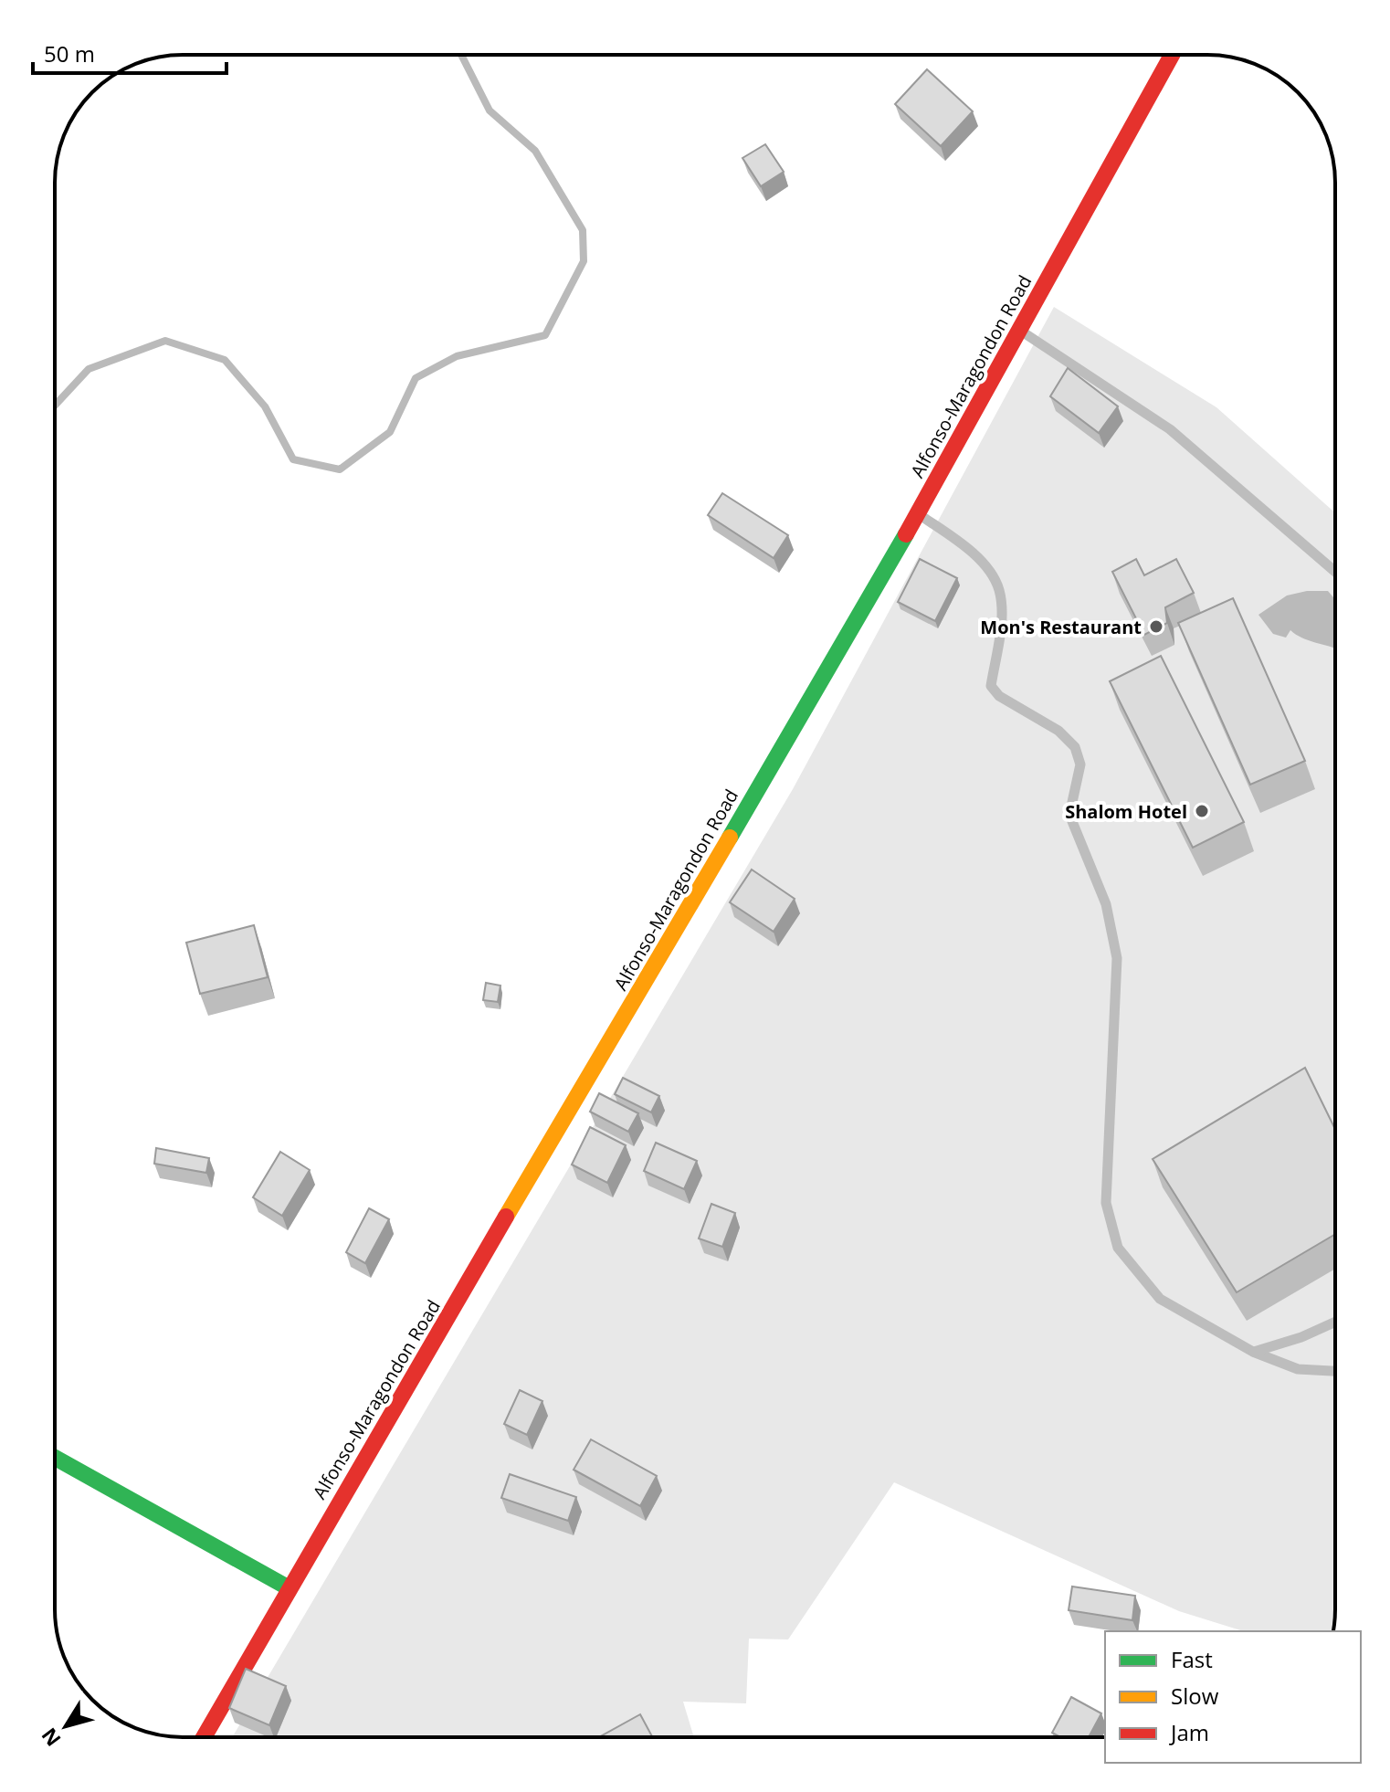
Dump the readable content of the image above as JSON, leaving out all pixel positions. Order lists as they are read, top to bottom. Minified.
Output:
{"streets":{"street":["Alfonso-Maragondon Road"]},"places":["Mon's Restaurant","Shalom Hotel"],"legend":["Fast","Slow","Jam"],"scale_bar":"50 m","north":"bottom left"}
